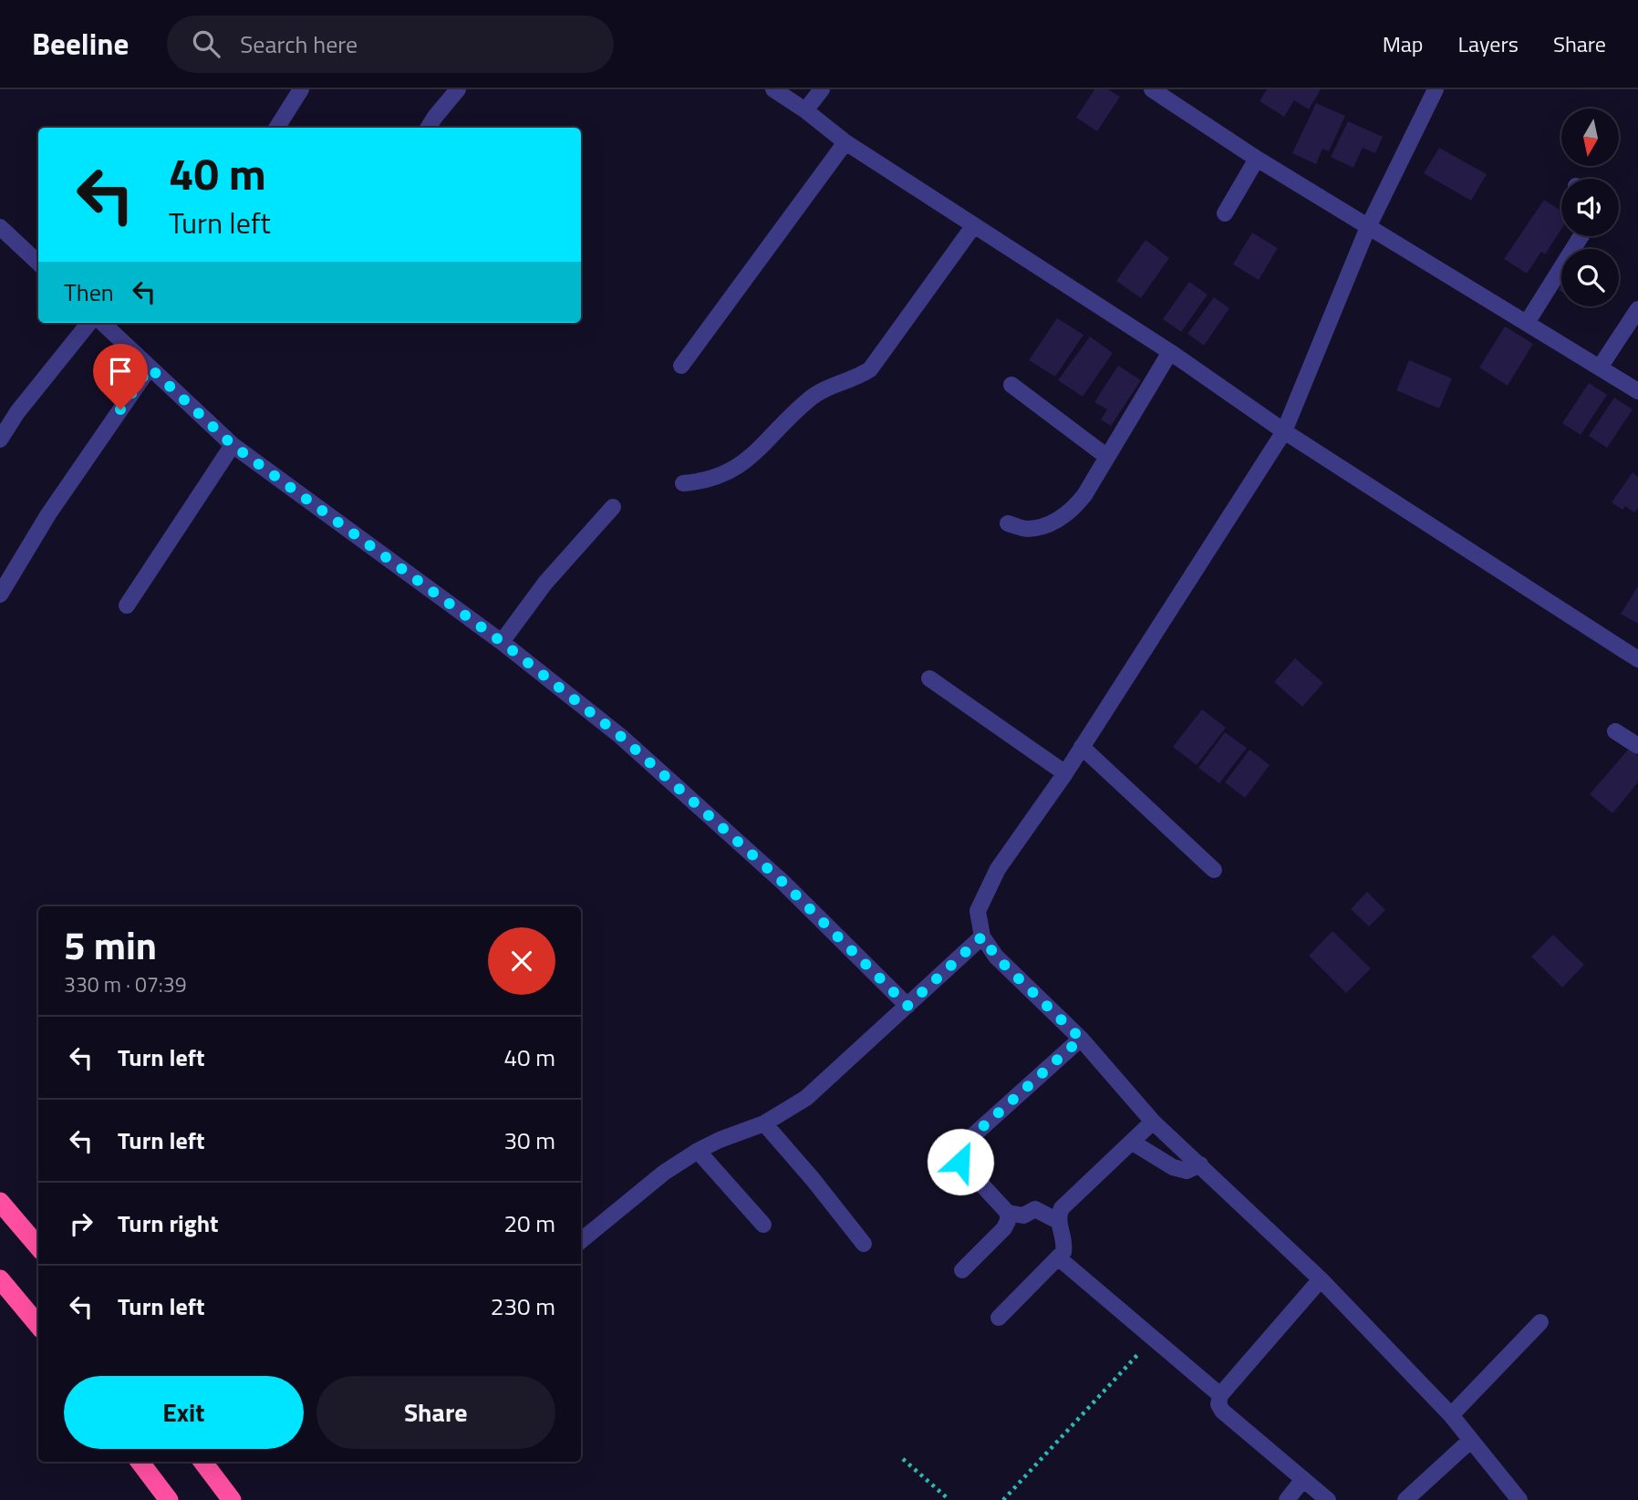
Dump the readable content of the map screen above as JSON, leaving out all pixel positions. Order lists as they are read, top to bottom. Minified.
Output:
{"north":"bottom","page":{"header":"Beeline","search":"Search here","nav":["Map","Layers","Share"],"turn":["40 m","Turn left"],"then":"Then","heading":["5 min","330 m · 07:39"],"list":[{"name":"Turn left","value":"40 m"},{"name":"Turn left","value":"30 m"},{"name":"Turn right","value":"20 m"},{"name":"Turn left","value":"230 m"}],"buttons":["Exit","Share"]}}
